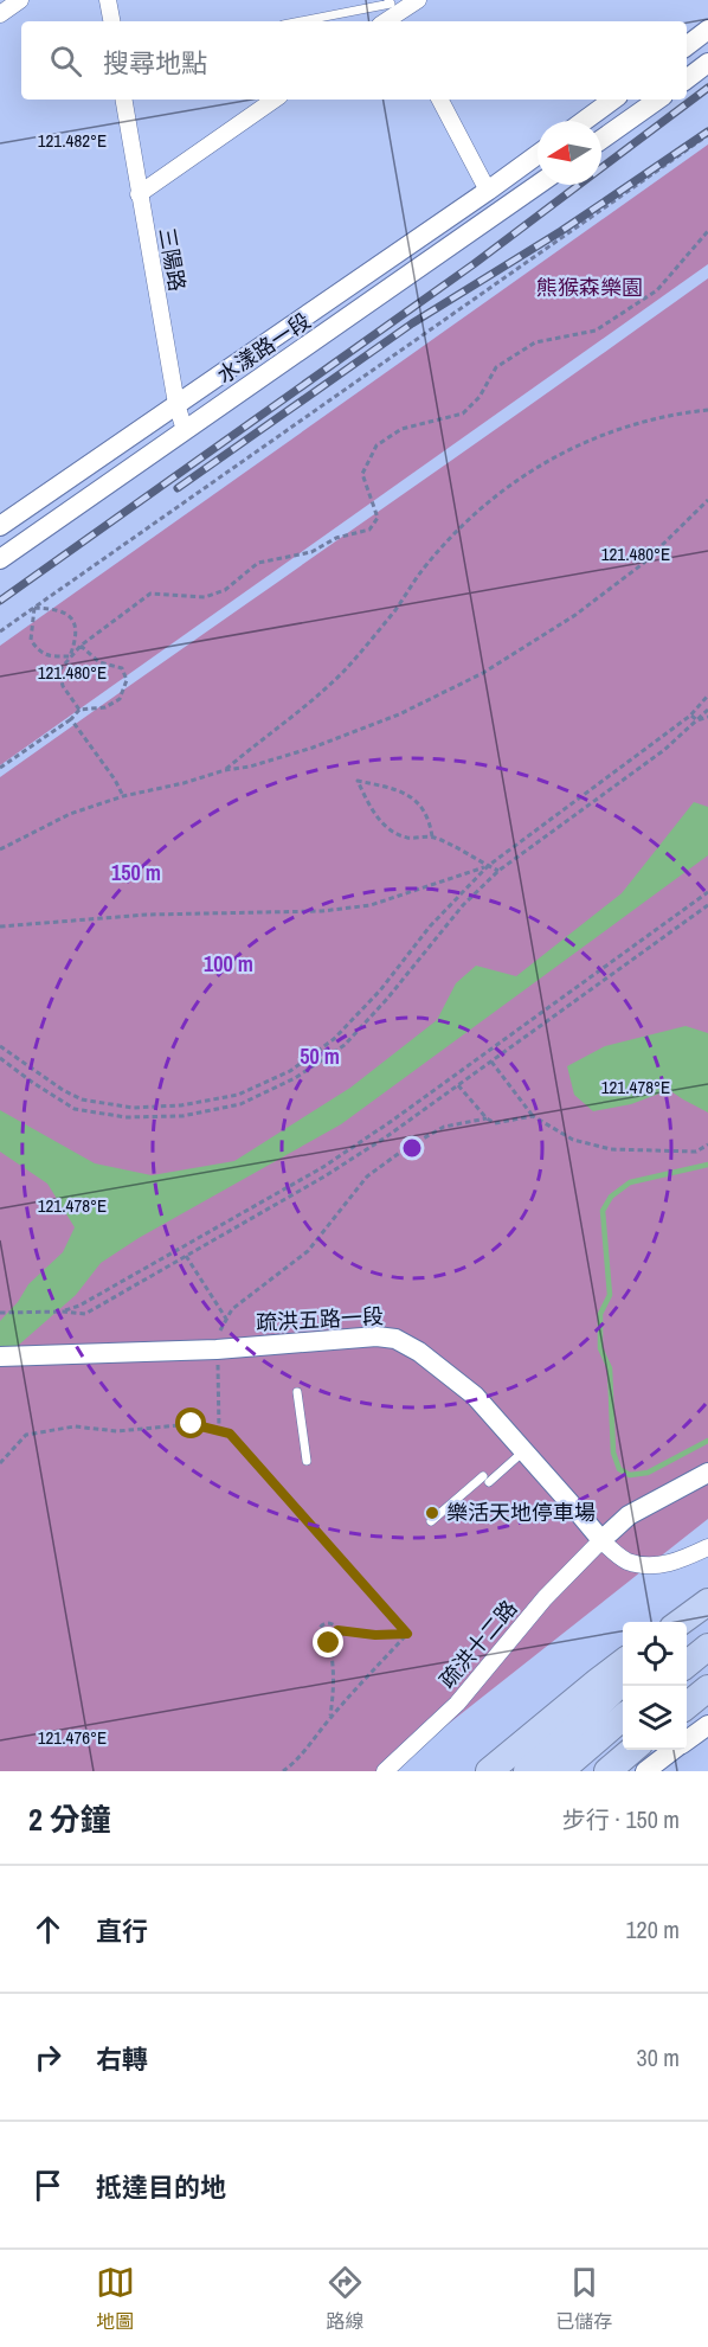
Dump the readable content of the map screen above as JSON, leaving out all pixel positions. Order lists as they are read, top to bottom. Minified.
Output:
{"streets":{"street":["三陽路","水漾路一段","疏洪五路一段","疏洪十二路"]},"crossings":[["三陽路","水漾路一段"],["疏洪五路一段","疏洪十二路"]],"parks":["熊猴森樂園"],"places":["樂活天地停車場"],"north":"left","page":{"search":"搜尋地點","heading":["2 分鐘","步行 · 150 m"],"list":[["直行","120 m"],["右轉","30 m"],"抵達目的地"],"nav":["地圖","路線","已儲存"]},"coordinates":["121.482°E","121.480°E","121.478°E","121.476°E"],"rings":["150 m","100 m","50 m"]}
